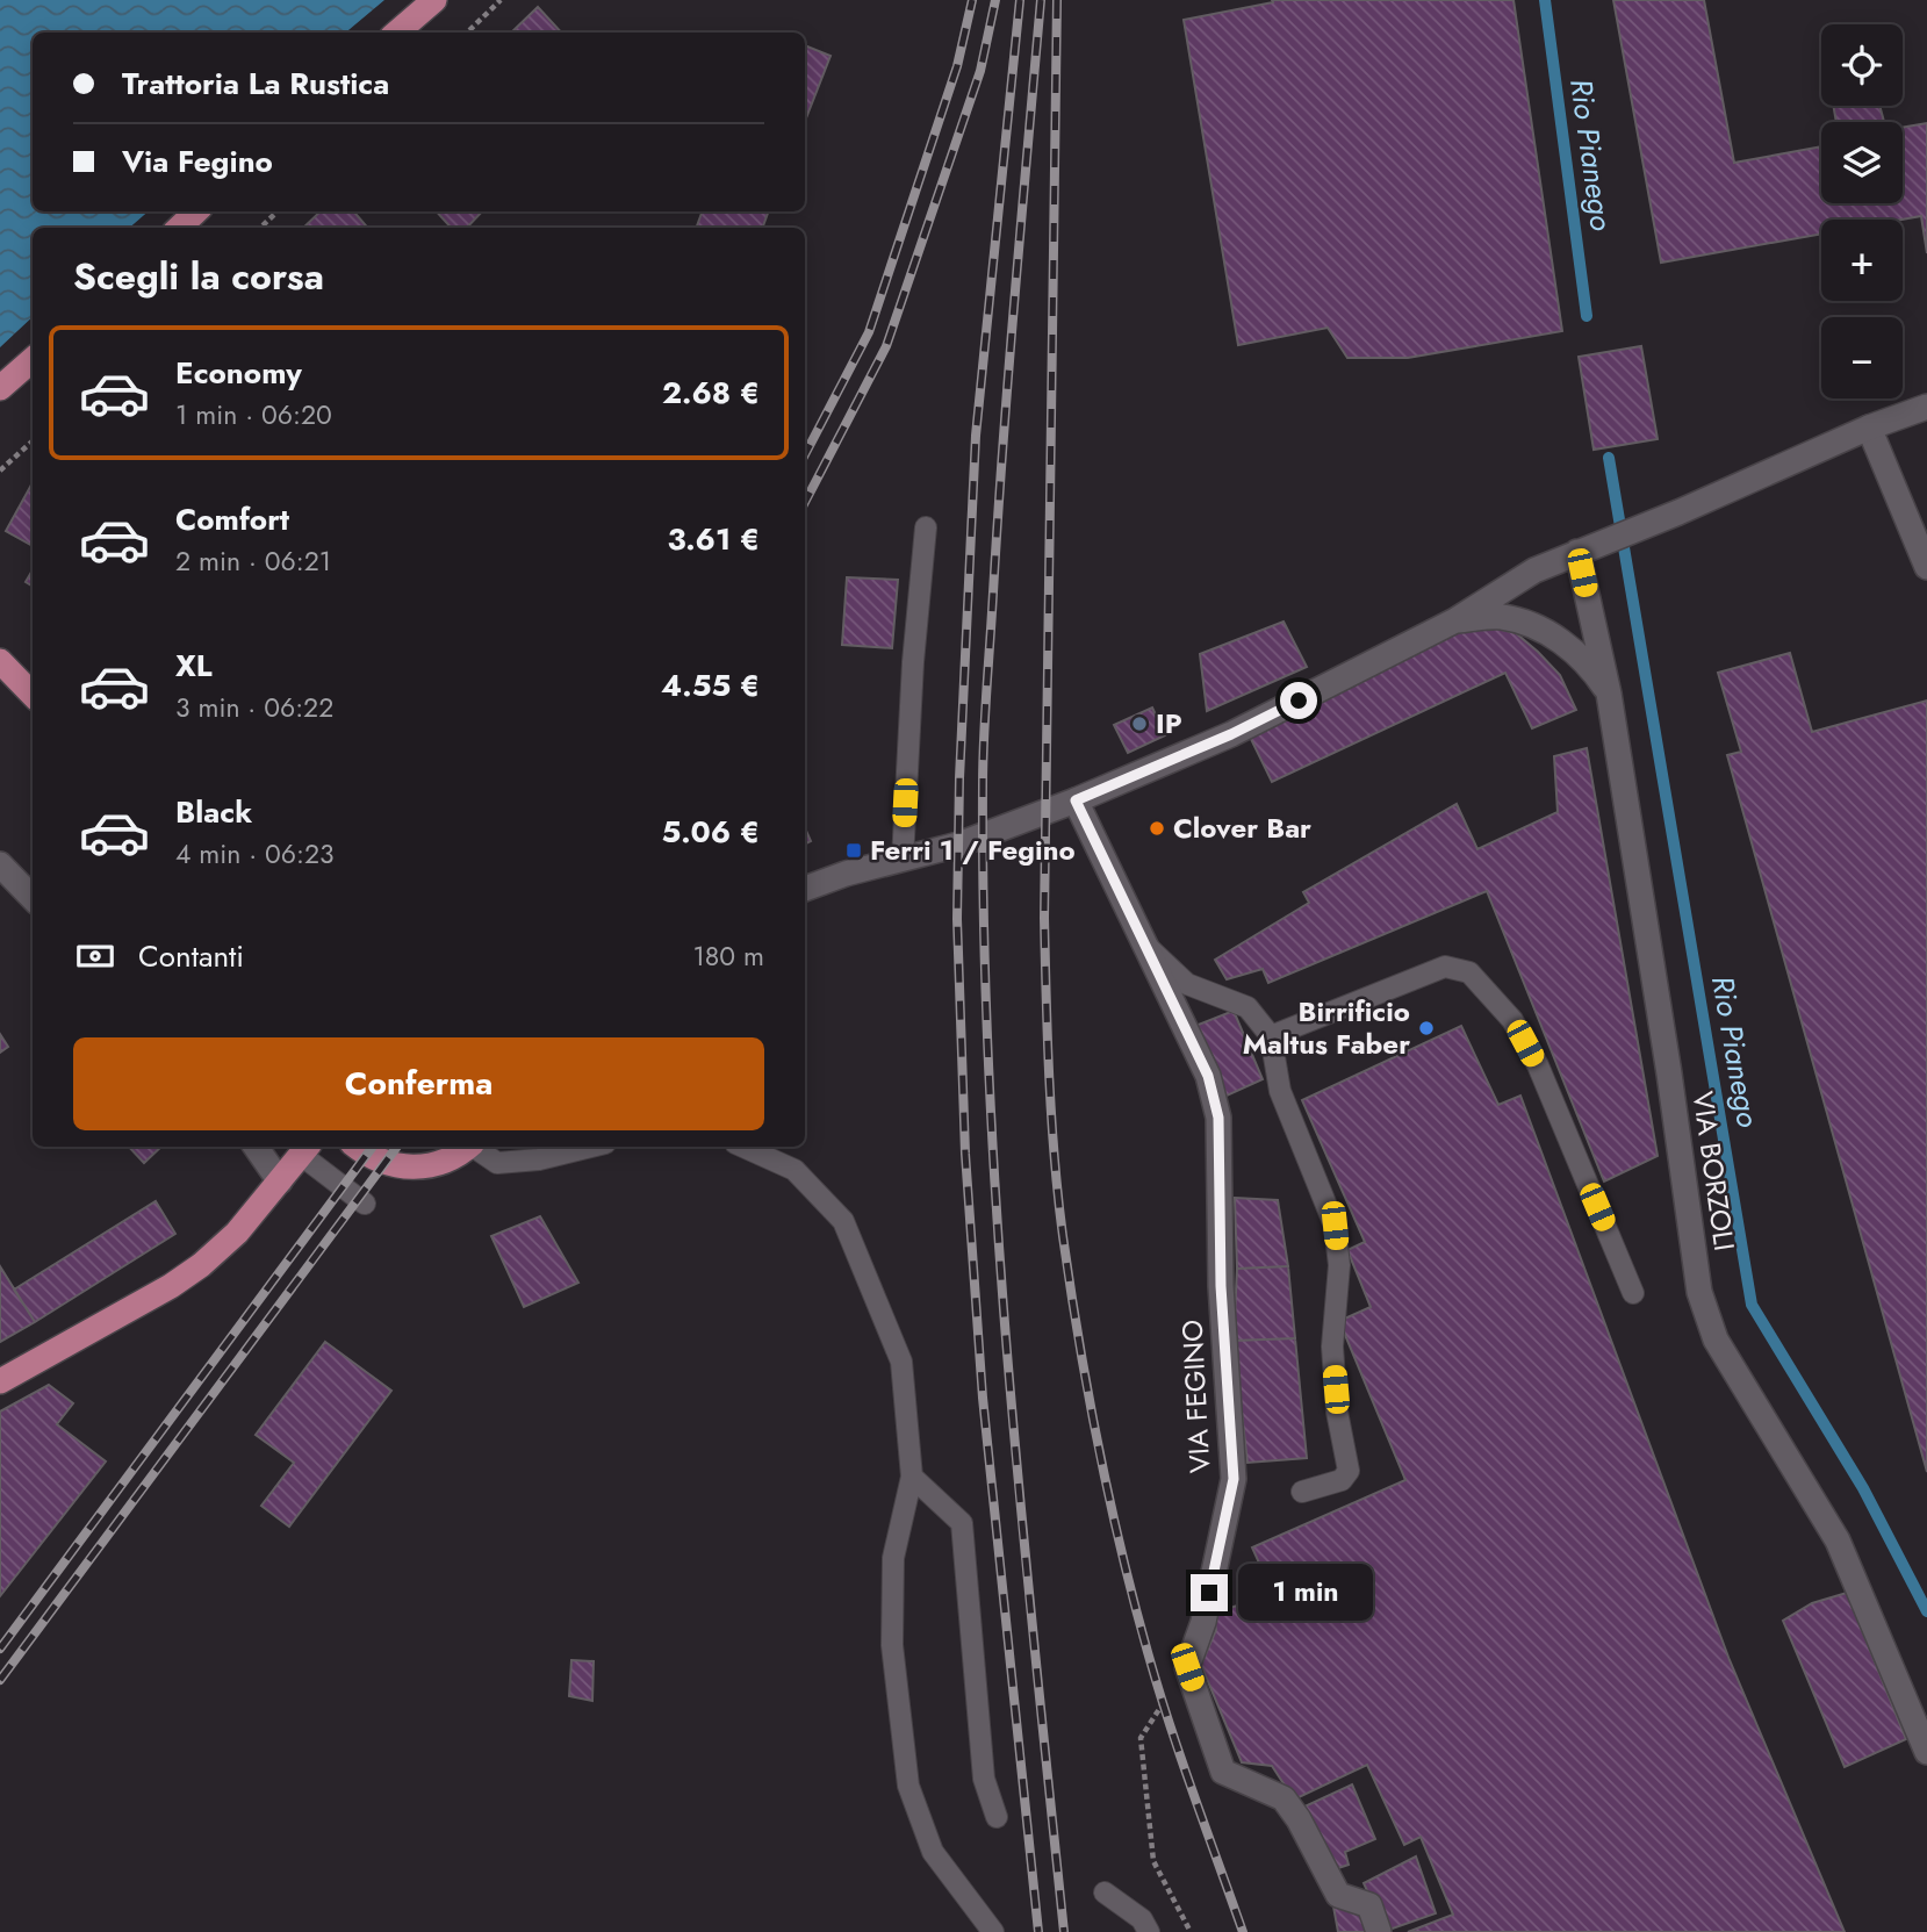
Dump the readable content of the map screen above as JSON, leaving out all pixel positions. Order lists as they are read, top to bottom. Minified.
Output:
{"streets":{"main road":["VIA BORZOLI","VIA FEGINO"]},"water":["Rio Pianego"],"places":{"other":["IP","Clover Bar","Birrificio Maltus Faber"],"transit":["Ferri 1 / Fegino"]},"page":{"map_buttons":["+","−"],"banner":["Trattoria La Rustica","Via Fegino"],"heading":"Scegli la corsa","list":[{"name":"Economy","note":"1 min · 06:20","value":"2.68 €"},{"name":"Comfort","note":"2 min · 06:21","value":"3.61 €"},{"name":"XL","note":"3 min · 06:22","value":"4.55 €"},{"name":"Black","note":"4 min · 06:23","value":"5.06 €"}],"pay":["Contanti","180 m"],"buttons":"Conferma","bubble":"1 min"}}
